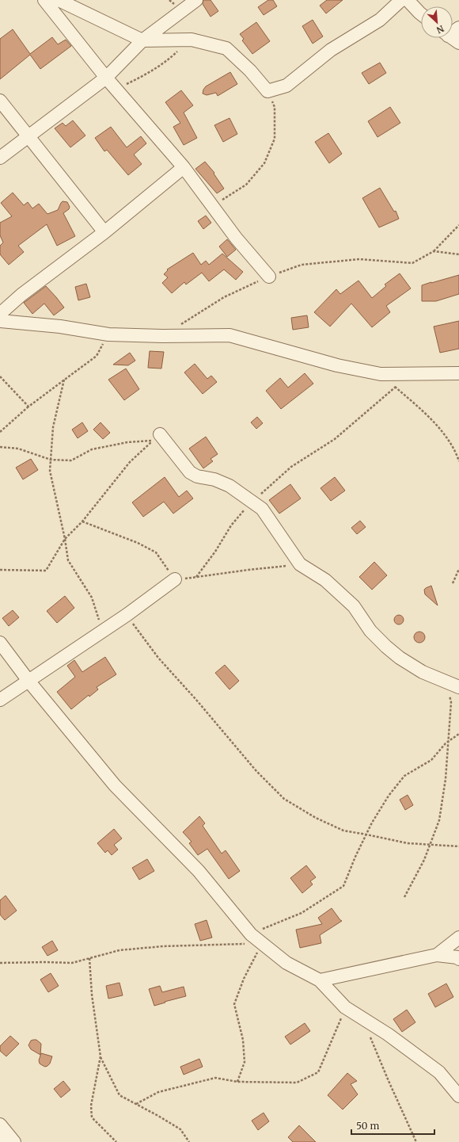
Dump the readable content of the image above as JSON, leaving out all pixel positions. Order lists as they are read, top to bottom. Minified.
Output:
{"scale_bar":"50 m","north":"bottom right"}
